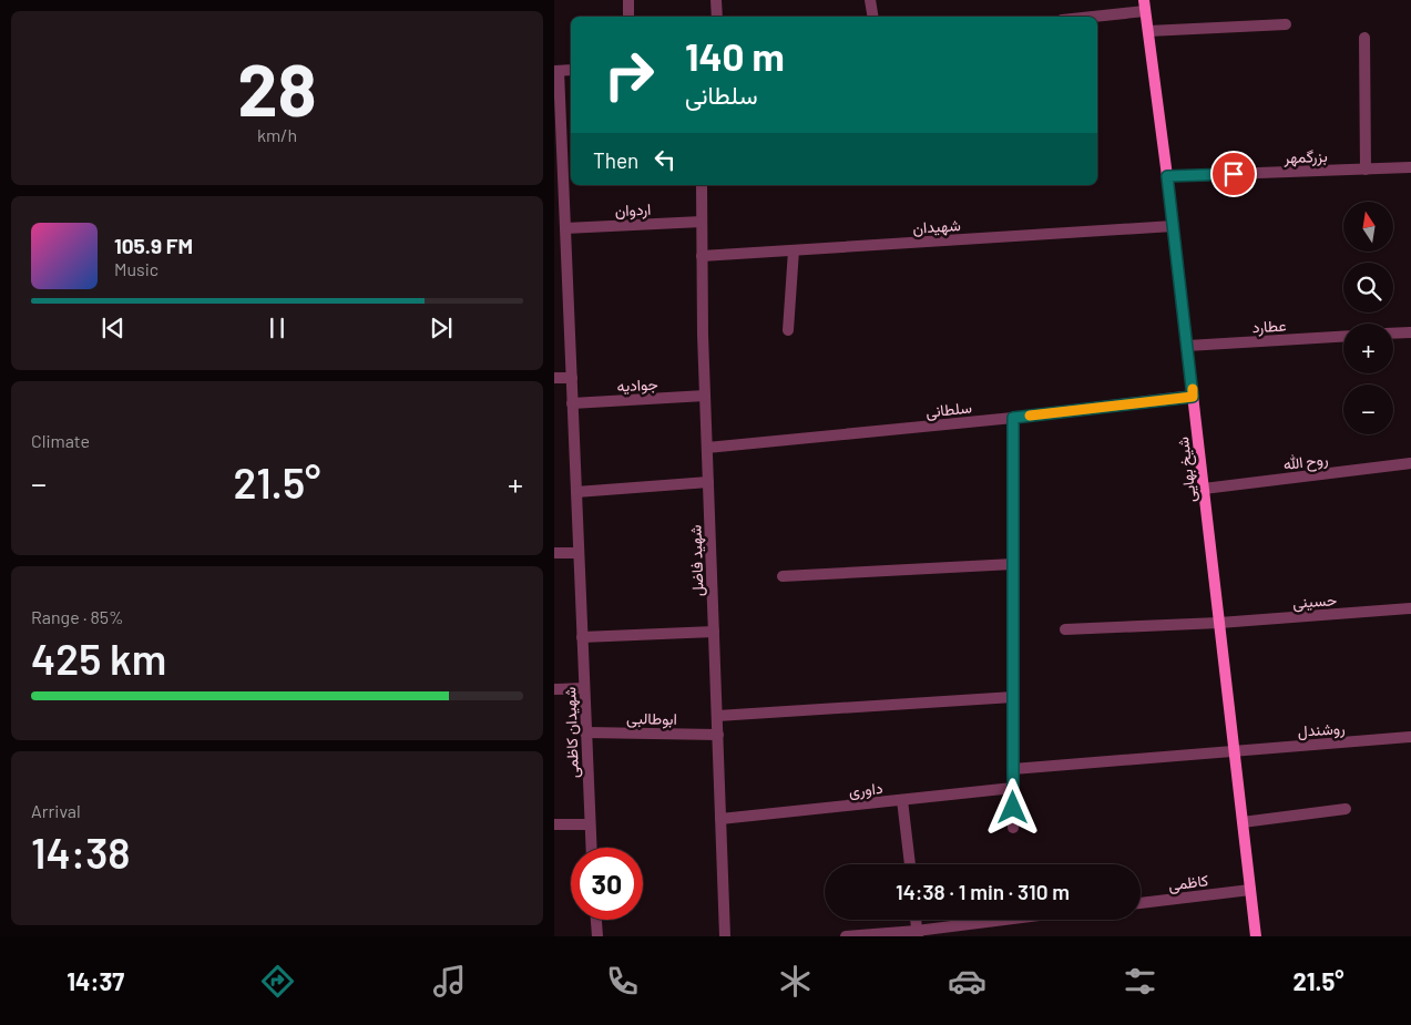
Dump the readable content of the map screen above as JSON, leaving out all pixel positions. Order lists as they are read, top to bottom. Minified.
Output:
{"streets":{"main road":["شیخ بهایی"],"street":["بزرگمهر","اردوان","شهیدان","عطارد","جوادیه","سلطانی","روح الله","شهید فاضل","حسینی","ابوطالبی","روشندل","شهیدان کاظمی","داوری","کاظمی"]},"crossings":[["بزرگمهر","شیخ بهایی"],["اردوان","شهید فاضل"],["اردوان","شهیدان کاظمی"],["شهیدان","شیخ بهایی"],["شهیدان","شهید فاضل"],["عطارد","شیخ بهایی"],["جوادیه","شهید فاضل"],["جوادیه","شهیدان کاظمی"],["سلطانی","شیخ بهایی"],["سلطانی","شهید فاضل"],["روح الله","شیخ بهایی"],["شیخ بهایی","حسینی"],["شیخ بهایی","روشندل"],["شیخ بهایی","کاظمی"],["شهید فاضل","ابوطالبی"],["شهید فاضل","داوری"],["ابوطالبی","شهیدان کاظمی"]],"north":"top","page":{"tile":[["28","km/h"],"Climate",["Range · 85%","425 km"],["Arrival","14:38"]],"turn":["140 m","سلطانی"],"then":"Then","map_buttons":["+","−"],"song":["105.9 FM","Music"],"heat":["−","21.5°","+"],"limit":"30","trip":"14:38 · 1 min · 310 m","tabs":["14:37","21.5°"]}}
